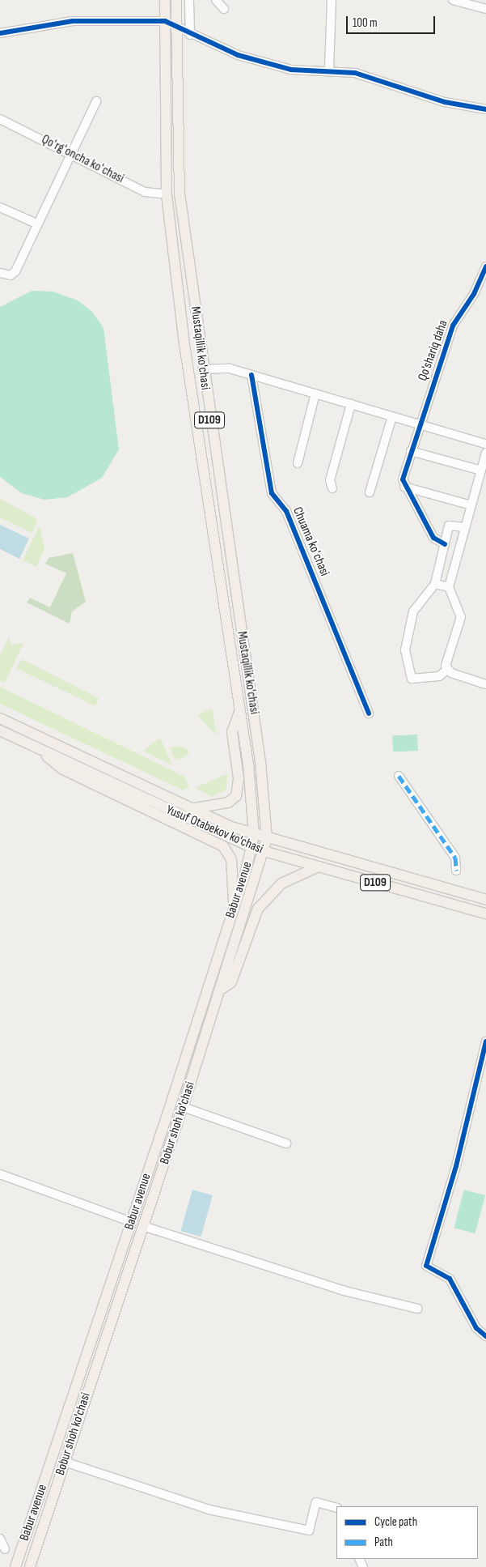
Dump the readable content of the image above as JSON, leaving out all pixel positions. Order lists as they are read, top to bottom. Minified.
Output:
{"streets":{"main road":["Mustaqillik ko'chasi","D109","Yusuf Otabekov ko'chasi","Babur avenue","Bobur shoh ko'chasi"],"street":["Qoʻrgʻoncha koʻchasi","Qo'shariq daha","Chuama koʻchasi"]},"crossings":[["Qoʻrgʻoncha koʻchasi","Mustaqillik ko'chasi"],["Mustaqillik ko'chasi","Yusuf Otabekov ko'chasi"],["Mustaqillik ko'chasi","Babur avenue"],["Mustaqillik ko'chasi","Bobur shoh ko'chasi"],["Yusuf Otabekov ko'chasi","Babur avenue"],["Yusuf Otabekov ko'chasi","Bobur shoh ko'chasi"]],"legend":["Cycle path","Path"],"scale_bar":"100 m"}
